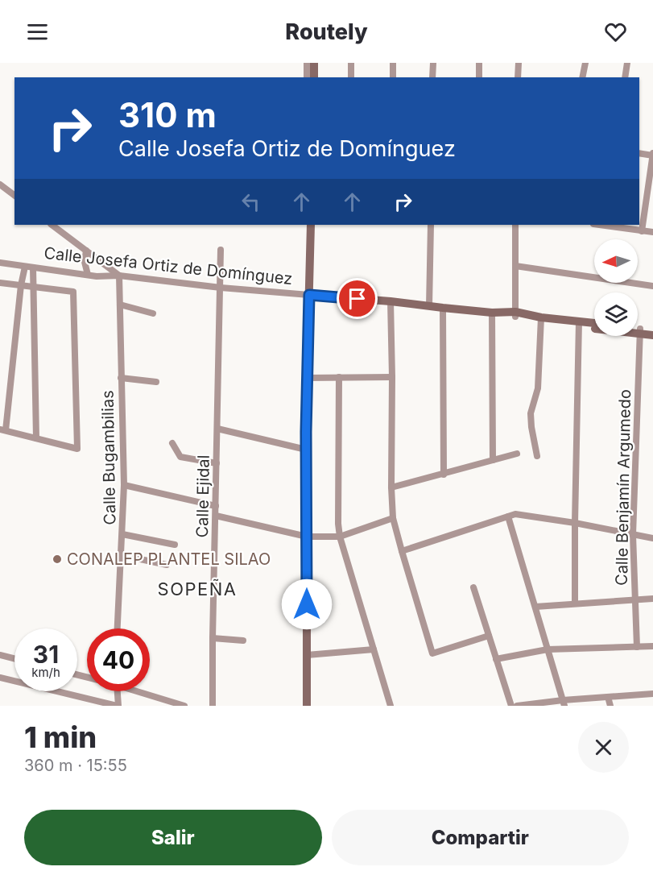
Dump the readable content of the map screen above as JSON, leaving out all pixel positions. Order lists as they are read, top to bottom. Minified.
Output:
{"streets":{"street":["Calle Josefa Ortiz de Domínguez","Calle Bugambilias","Calle Benjamín Argumedo","Calle Ejidal"]},"crossings":[["Calle Josefa Ortiz de Domínguez","Calle Bugambilias"],["Calle Josefa Ortiz de Domínguez","Calle Benjamín Argumedo"],["Calle Josefa Ortiz de Domínguez","Calle Ejidal"]],"districts":["SOPEÑA"],"places":["CONALEP PLANTEL SILAO"],"north":"left","page":{"header":"Routely","turn":["310 m","Calle Josefa Ortiz de Domínguez"],"speed":"31 km/h","limit":"40","heading":["1 min","360 m · 15:55"],"buttons":["Salir","Compartir"]}}
